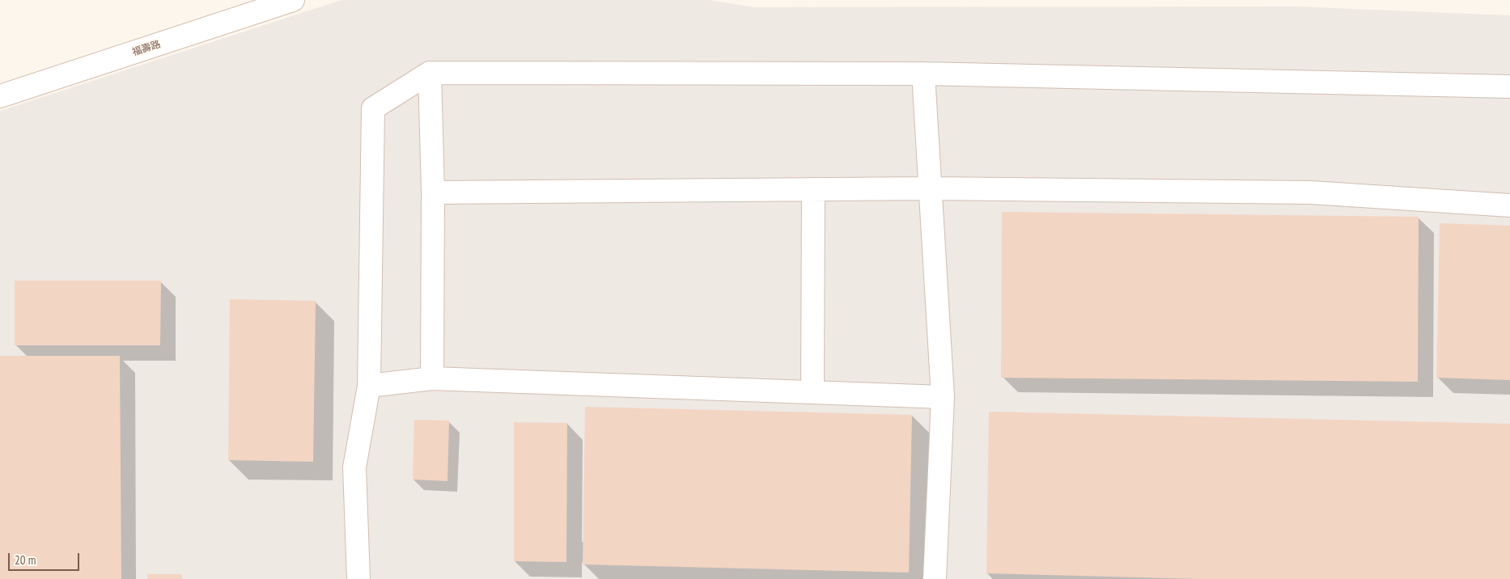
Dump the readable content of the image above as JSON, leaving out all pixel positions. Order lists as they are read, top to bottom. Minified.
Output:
{"streets":{"street":["福壽路"]},"scale_bar":"20 m"}
